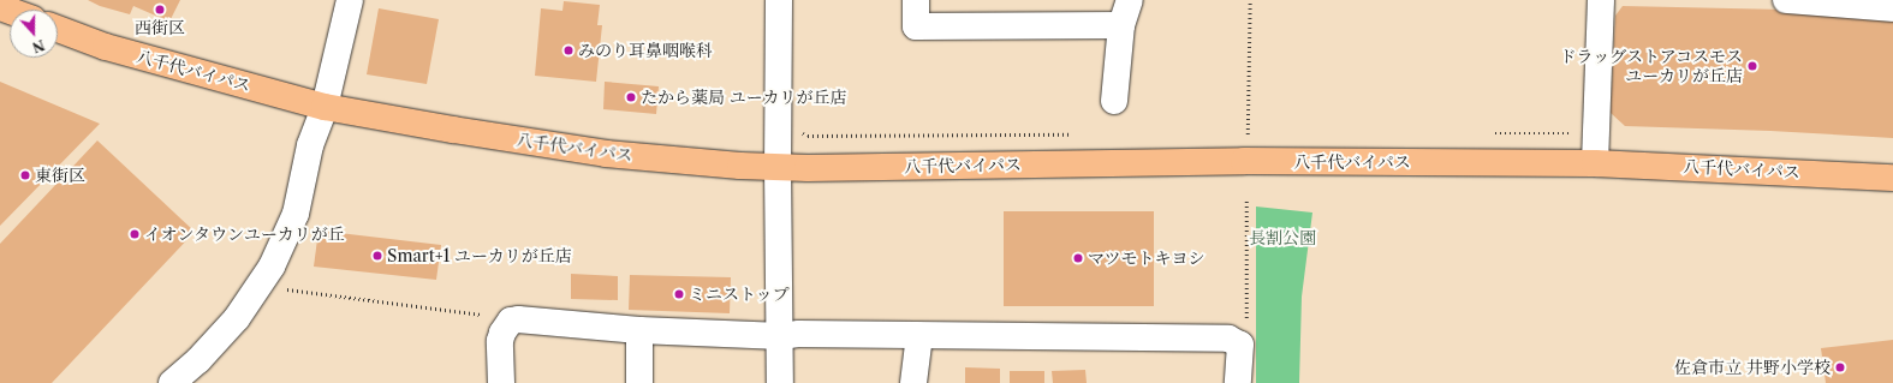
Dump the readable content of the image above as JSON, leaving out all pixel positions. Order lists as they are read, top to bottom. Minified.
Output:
{"streets":{"highway":["八千代バイパス"]},"parks":["長割公園"],"places":["西街区","みのり耳鼻咽喉科","ドラッグストアコスモス ユーカリが丘店","たから薬局 ユーカリが丘店","東街区","イオンタウンユーカリが丘","Smart+1 ユーカリが丘店","マツモトキヨシ","ミニストップ","佐倉市立 井野小学校"],"north":"bottom"}
